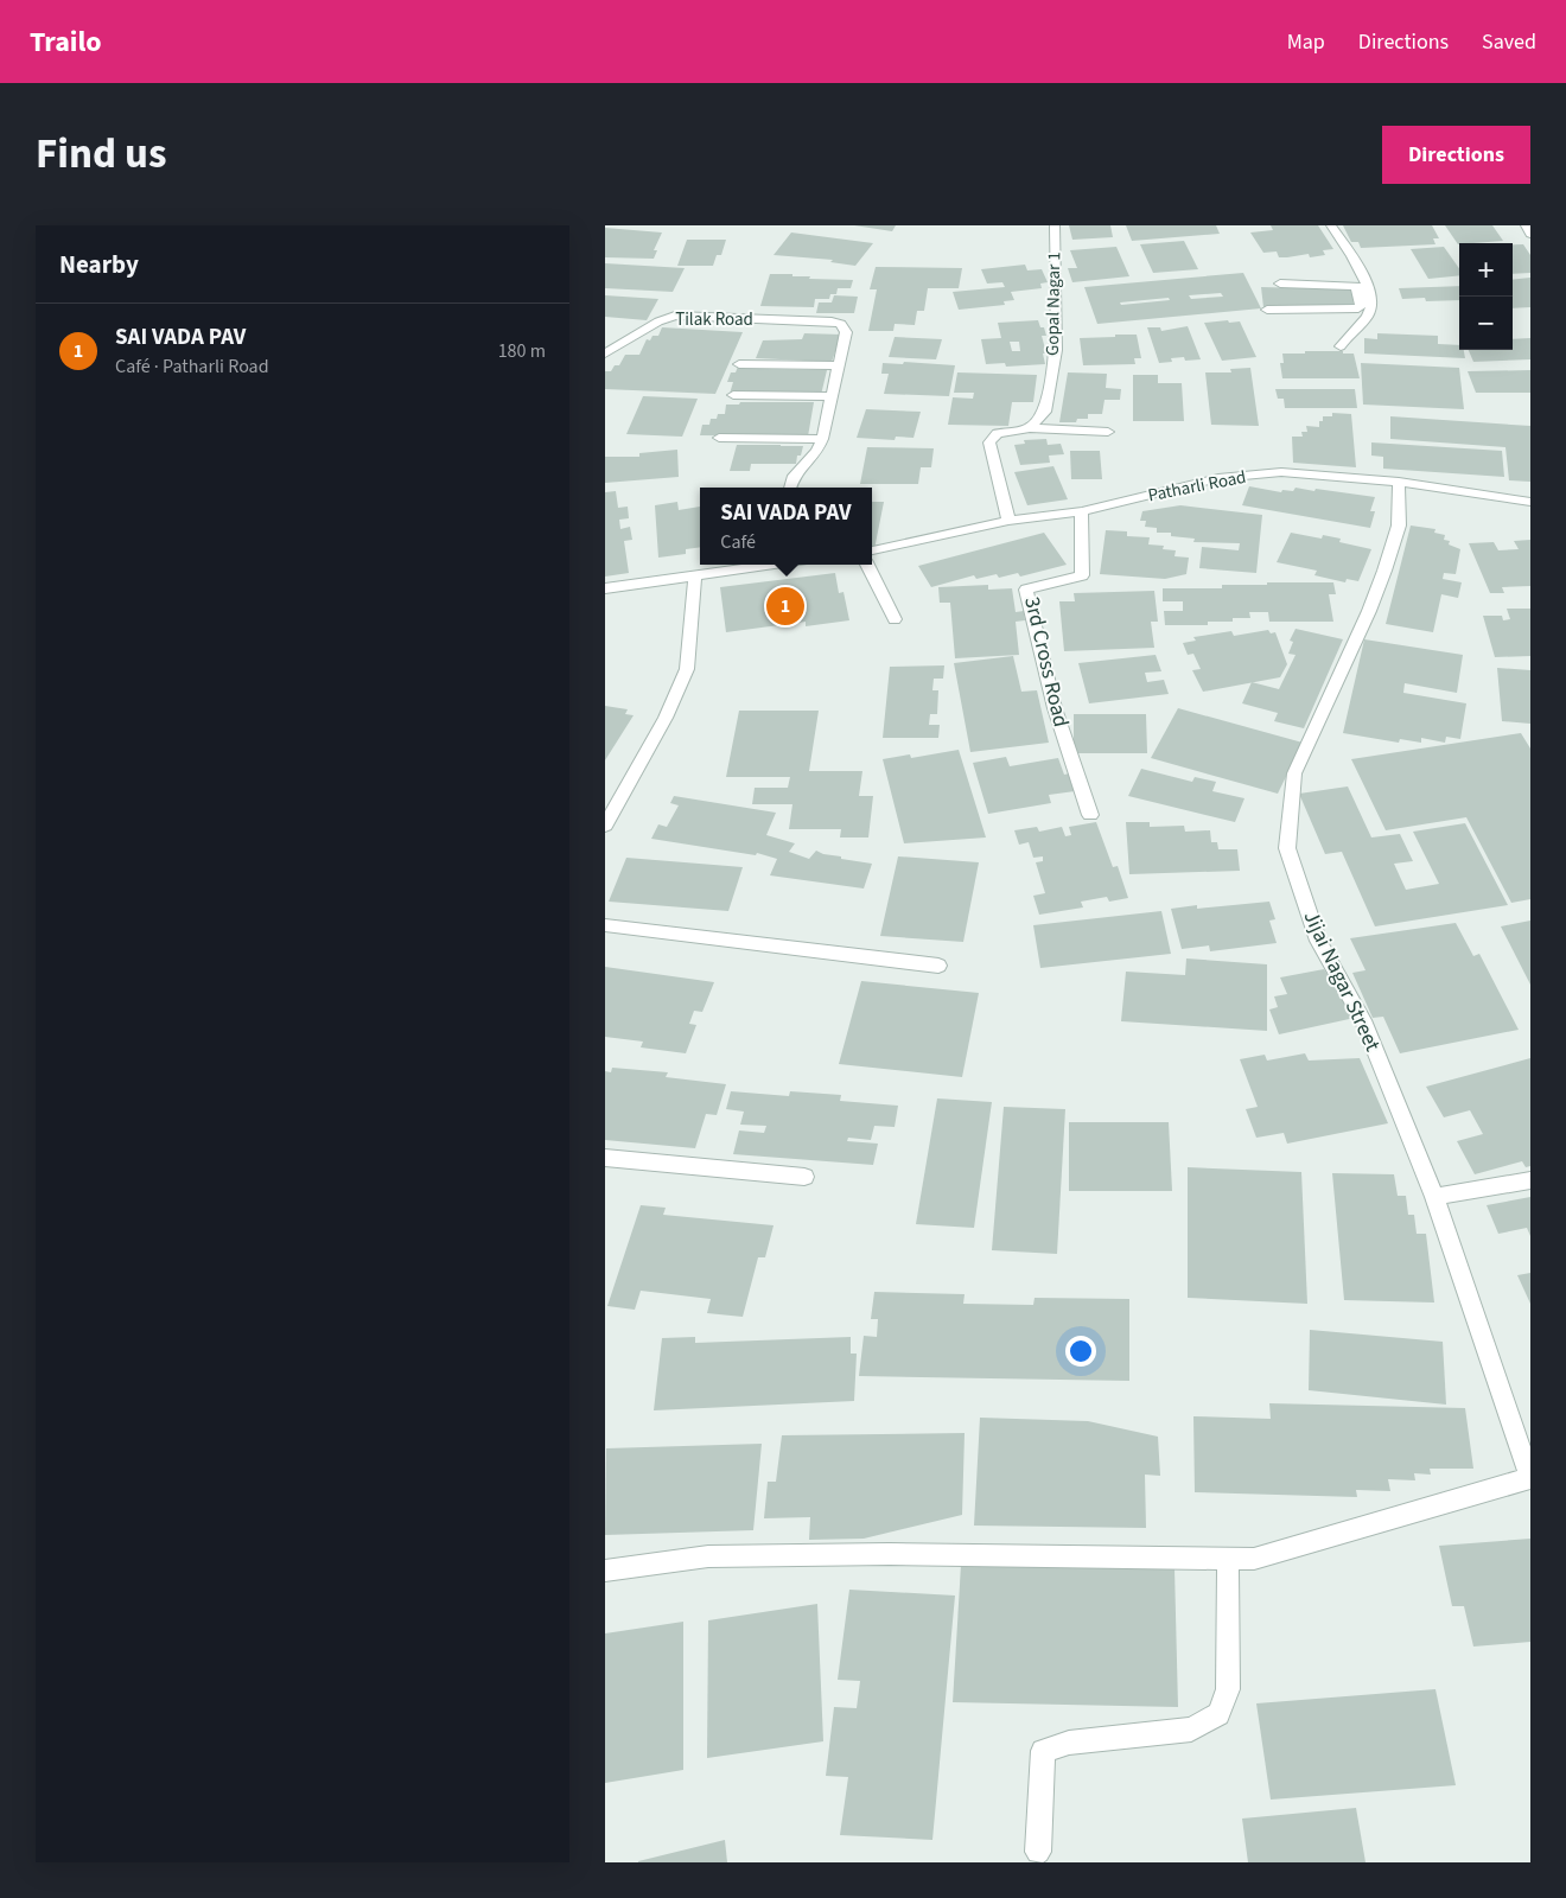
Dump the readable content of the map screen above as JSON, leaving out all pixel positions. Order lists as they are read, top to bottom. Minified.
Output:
{"streets":{"street":["Gopal Nagar 1","Tilak Road","Patharli Road","3rd Cross Road","Jijai Nagar Street"]},"crossings":[["Patharli Road","3rd Cross Road"],["Patharli Road","Jijai Nagar Street"]],"page":{"header":"Trailo","nav":["Map","Directions","Saved"],"title":"Find us","buttons":"Directions","heading":"Nearby","map_buttons":["+","−"],"list":[{"mark":"1","name":"SAI VADA PAV","note":"Café · Patharli Road","value":"180 m"}],"popup":["SAI VADA PAV","Café"],"pins":"1"}}
